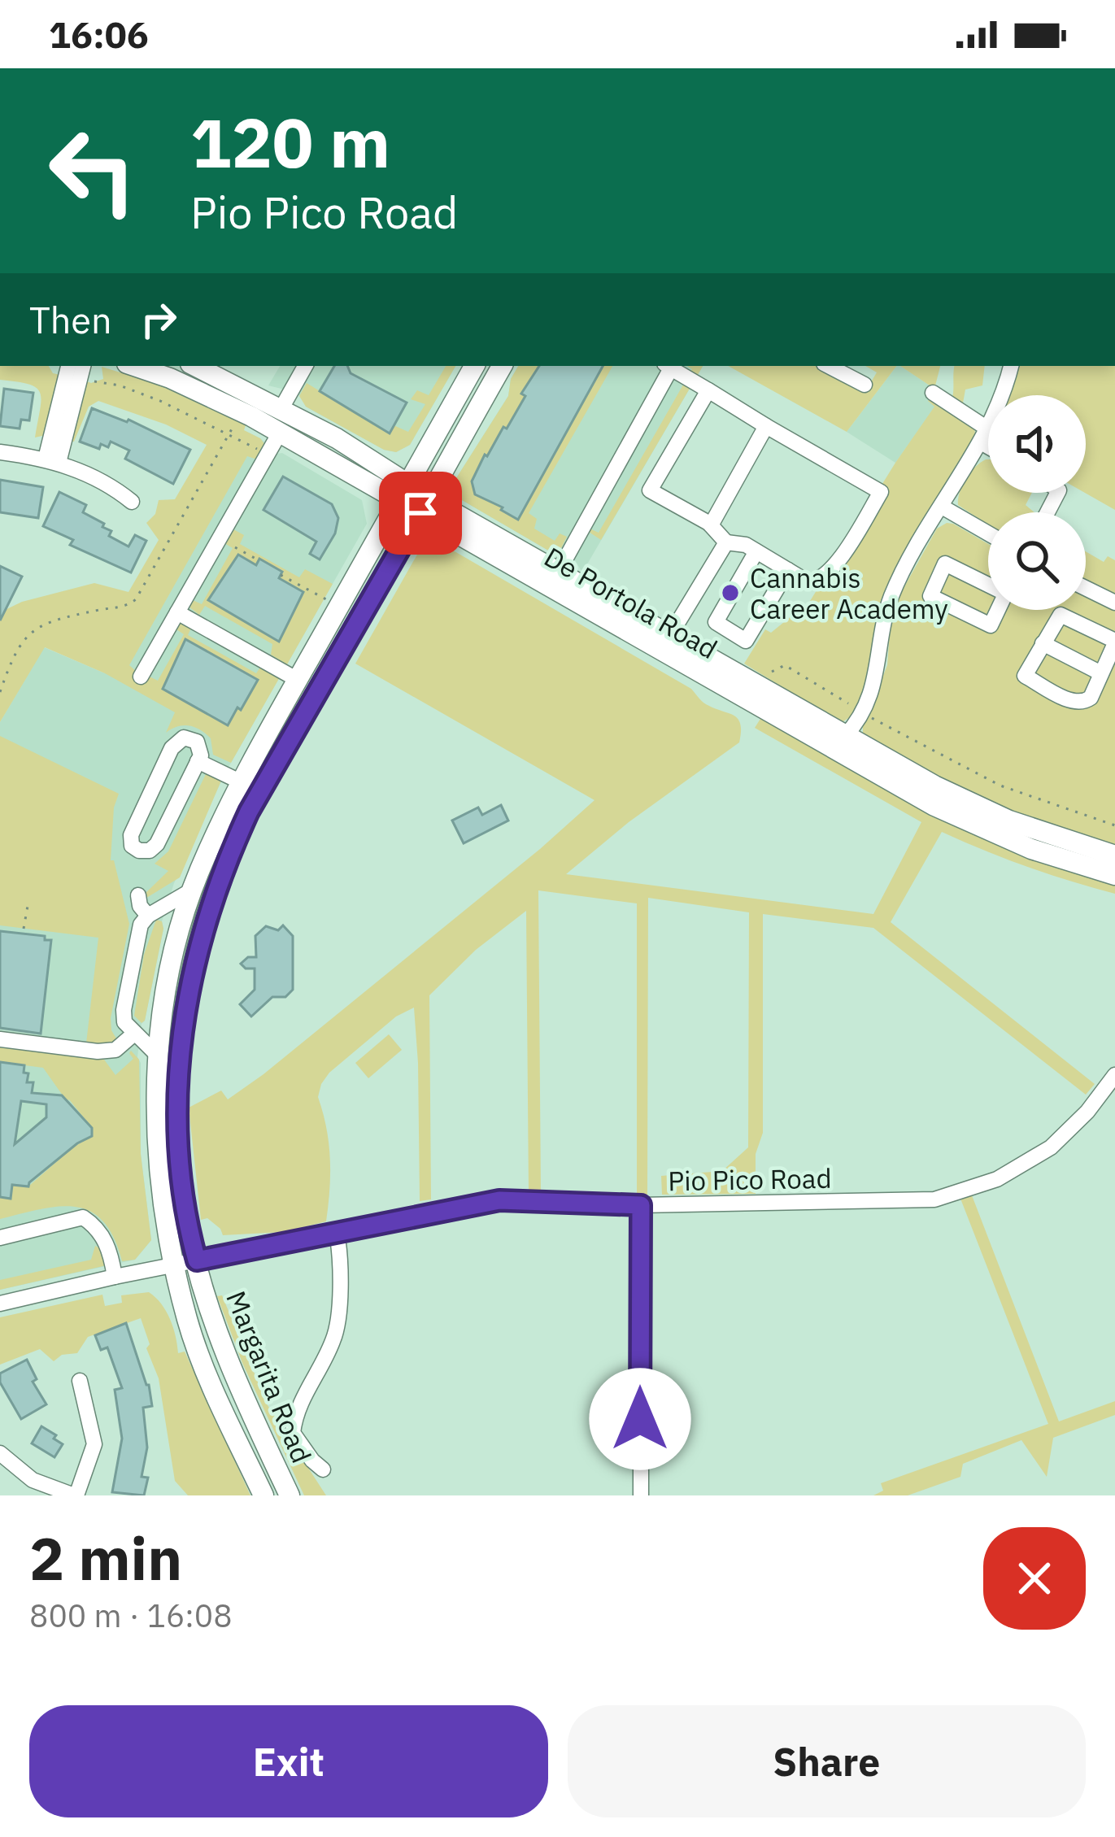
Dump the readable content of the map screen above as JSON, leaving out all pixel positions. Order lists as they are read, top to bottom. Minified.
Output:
{"streets":{"main road":["De Portola Road","Margarita Road"],"street":["Pio Pico Road"]},"crossings":[["De Portola Road","Margarita Road"],["Pio Pico Road","Margarita Road"]],"places":["Cannabis Career Academy"],"page":{"status":"16:06","turn":["120 m","Pio Pico Road"],"then":"Then","heading":["2 min","800 m · 16:08"],"buttons":["Exit","Share"]}}
